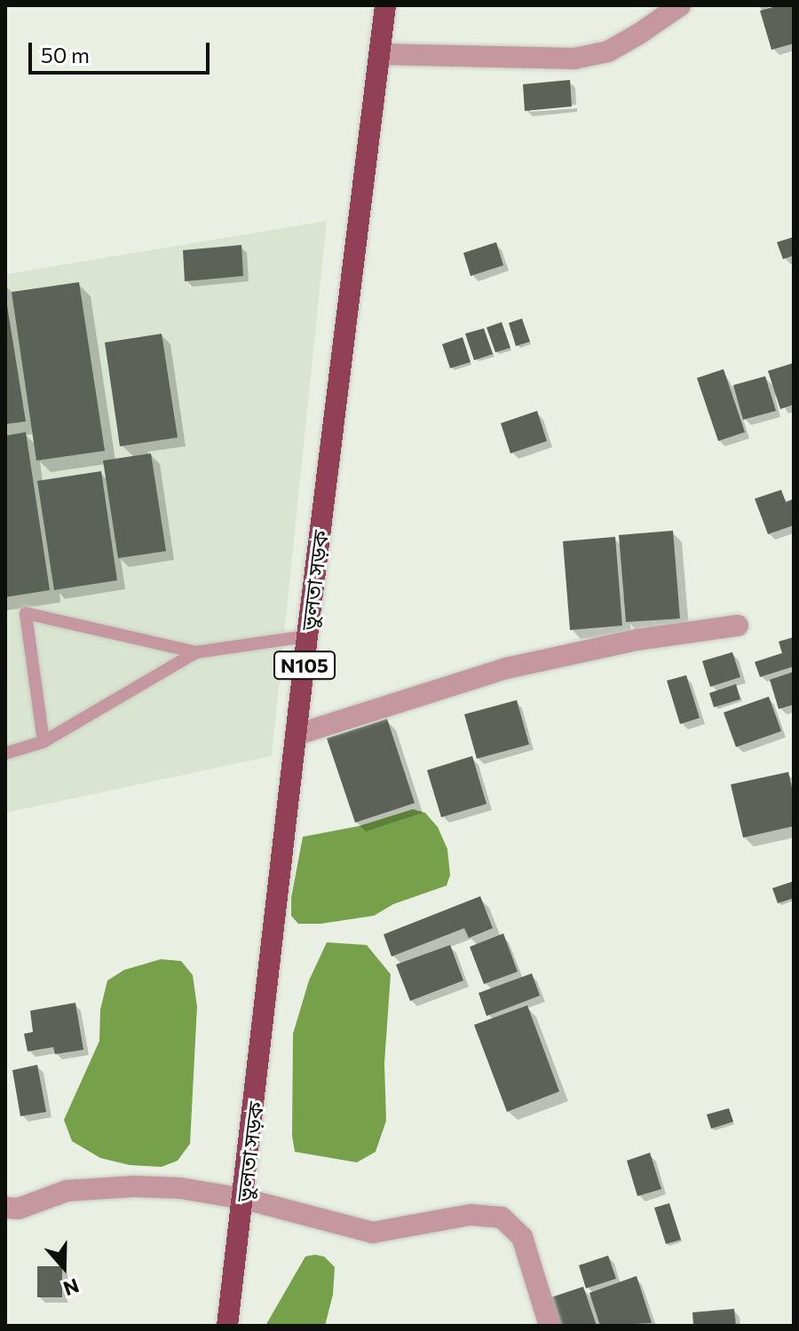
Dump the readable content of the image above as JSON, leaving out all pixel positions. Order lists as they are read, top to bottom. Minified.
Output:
{"streets":{"highway":["ভুলতা সড়ক","N105"]},"scale_bar":"50 m","north":"bottom"}
